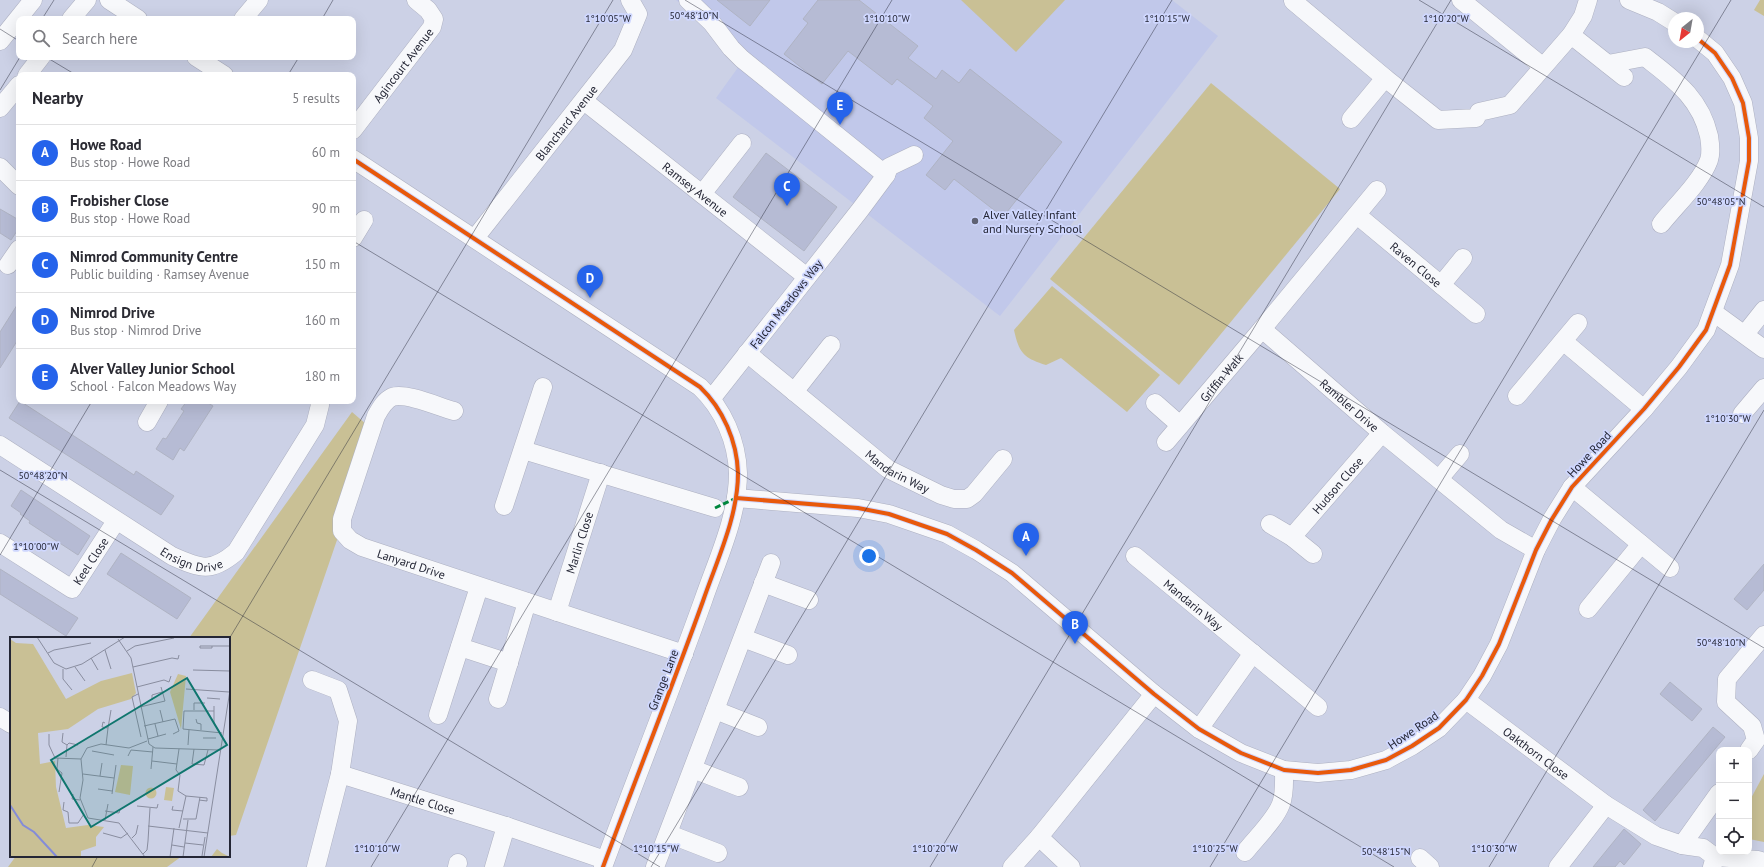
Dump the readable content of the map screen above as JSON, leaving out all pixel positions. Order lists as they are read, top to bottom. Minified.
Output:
{"streets":{"street":["Agincourt Avenue","Blanchard Avenue","Ramsey Avenue","Raven Close","Falcon Meadows Way","Griffin Walk","Rambler Drive","Howe Road","Mandarin Way","Hudson Close","Marlin Close","Ensign Drive","Keel Close","Lanyard Drive","Grange Lane","Oakthorn Close","Mantle Close"]},"crossings":[["Blanchard Avenue","Ramsey Avenue"],["Ramsey Avenue","Falcon Meadows Way"],["Falcon Meadows Way","Mandarin Way"],["Falcon Meadows Way","Grange Lane"],["Griffin Walk","Rambler Drive"],["Rambler Drive","Howe Road"],["Rambler Drive","Hudson Close"],["Howe Road","Grange Lane"],["Howe Road","Oakthorn Close"],["Marlin Close","Lanyard Drive"],["Ensign Drive","Keel Close"],["Lanyard Drive","Grange Lane"],["Grange Lane","Mantle Close"]],"places":["Alver Valley Infant and Nursery School"],"north":"bottom left","page":{"search":"Search here","heading":["Nearby","5 results"],"pins":["E","C","D","A","B"],"list":[{"mark":"A","name":"Howe Road","note":"Bus stop · Howe Road","value":"60 m"},{"mark":"B","name":"Frobisher Close","note":"Bus stop · Howe Road","value":"90 m"},{"mark":"C","name":"Nimrod Community Centre","note":"Public building · Ramsey Avenue","value":"150 m"},{"mark":"D","name":"Nimrod Drive","note":"Bus stop · Nimrod Drive","value":"160 m"},{"mark":"E","name":"Alver Valley Junior School","note":"School · Falcon Meadows Way","value":"180 m"}],"map_buttons":["+","−"]},"coordinates":["50°48'10\"N","1°10'05\"W","1°10'10\"W","1°10'15\"W","1°10'20\"W","50°48'05\"N","1°10'30\"W","50°48'20\"N","1°10'00\"W","1°10'25\"W","50°48'15\"N"]}
